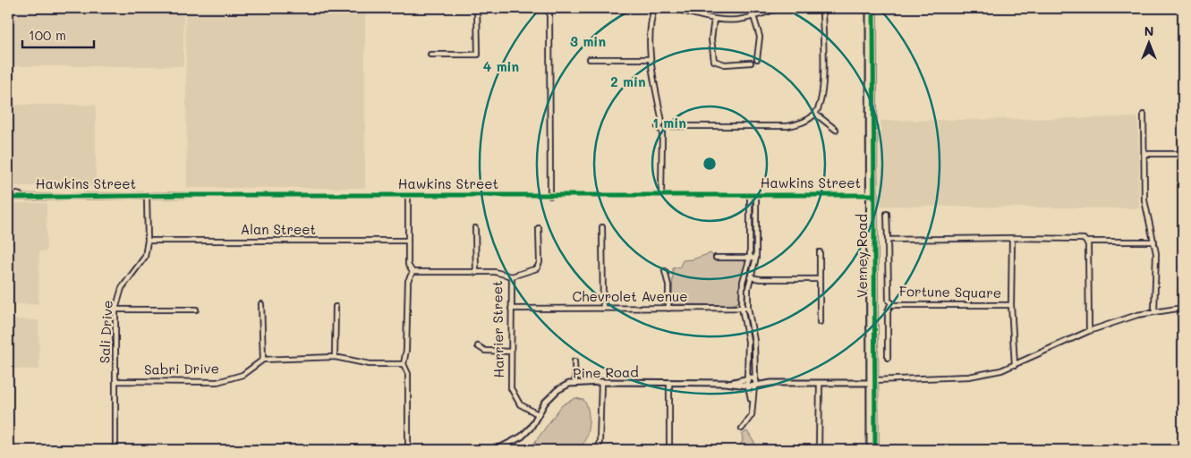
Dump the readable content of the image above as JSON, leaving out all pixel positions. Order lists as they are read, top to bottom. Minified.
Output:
{"streets":{"street":["Hawkins Street","Alan Street","Verney Road","Fortune Square","Chevrolet Avenue","Harrier Street","Sali Drive","Sabri Drive","Pine Road"]},"crossings":[["Hawkins Street","Verney Road"],["Hawkins Street","Sali Drive"],["Alan Street","Sali Drive"],["Chevrolet Avenue","Harrier Street"],["Harrier Street","Pine Road"],["Sali Drive","Sabri Drive"]],"scale_bar":"100 m","north":"top","rings":["3 min","4 min","2 min","1 min"]}
